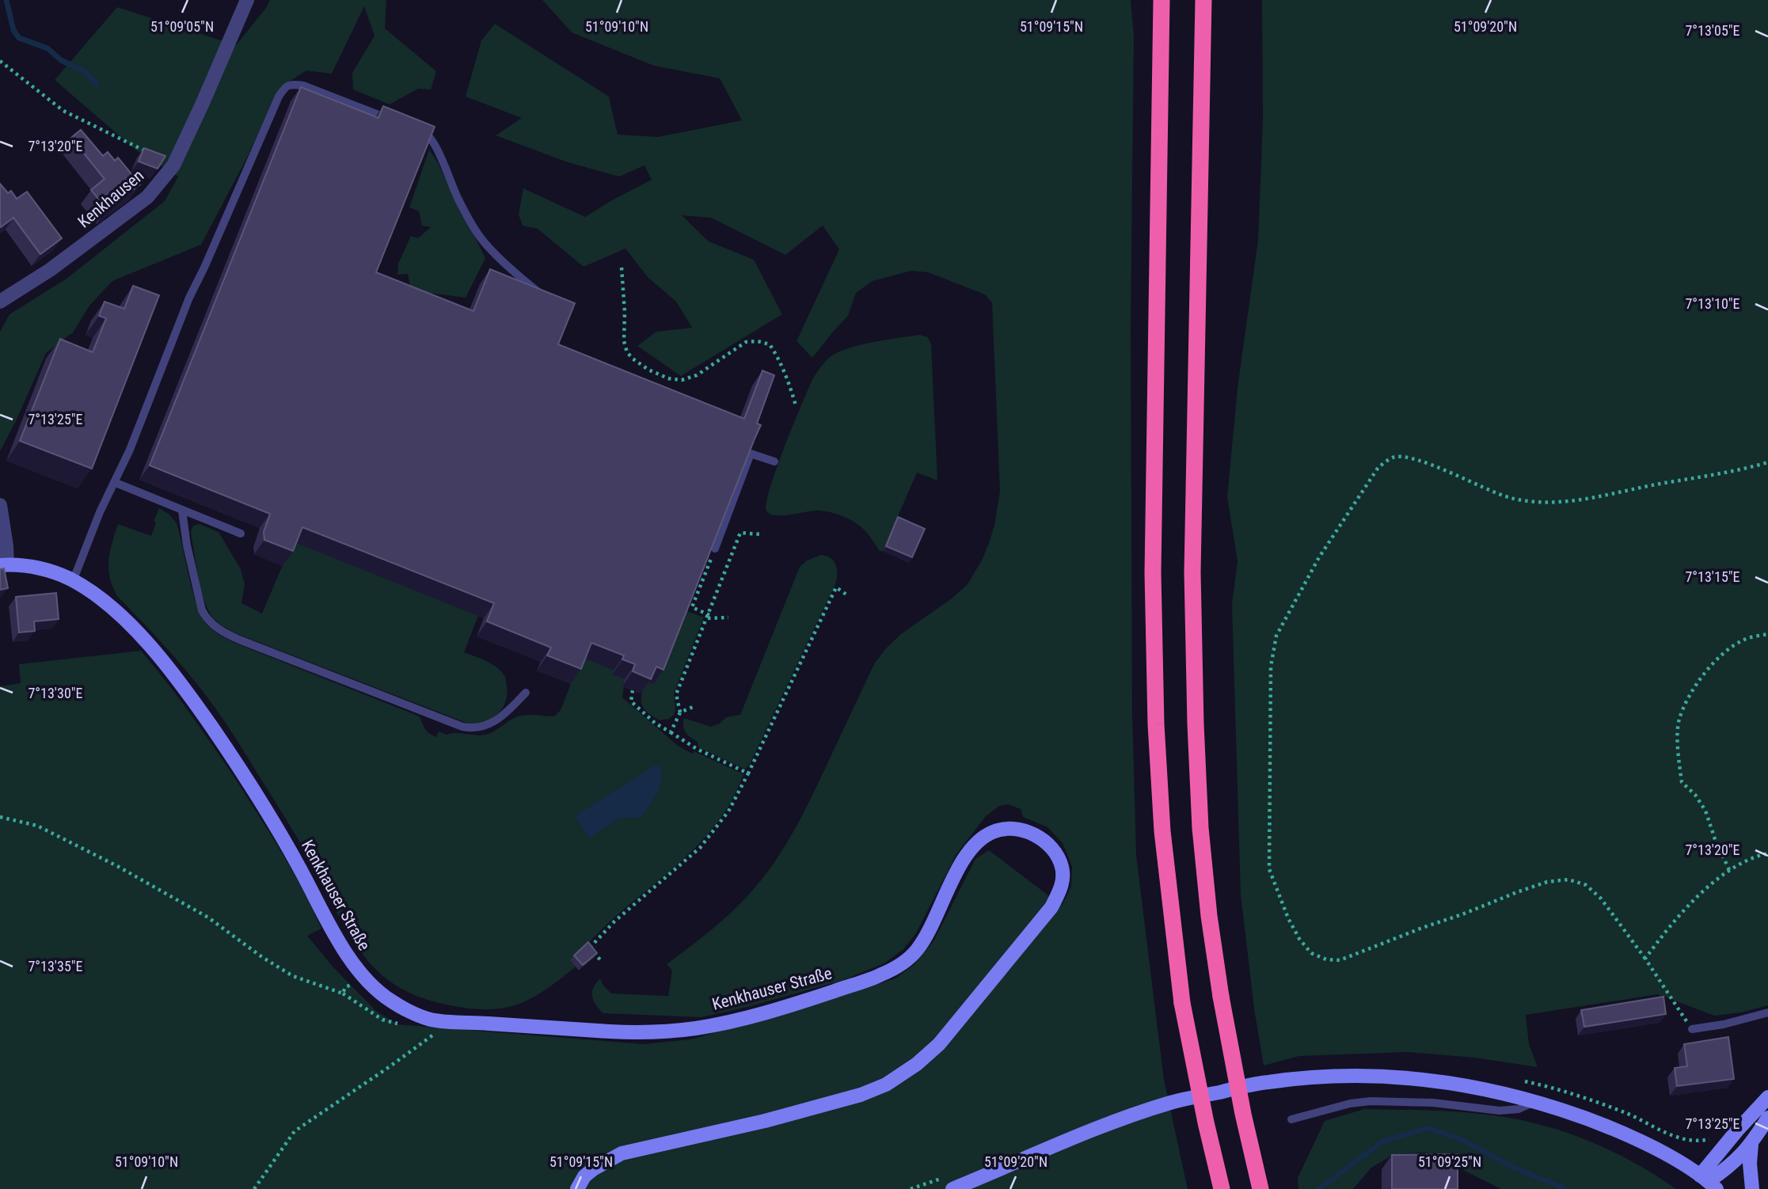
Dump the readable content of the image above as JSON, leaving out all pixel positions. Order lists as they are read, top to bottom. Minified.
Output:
{"streets":{"street":["Kenkhausen","Kenkhauser Straße"]},"coordinates":["51°09'05\"N","51°09'10\"N","51°09'15\"N","51°09'20\"N","7°13'05\"E","7°13'20\"E","7°13'10\"E","7°13'25\"E","7°13'15\"E","7°13'30\"E","7°13'35\"E","51°09'25\"N"]}
